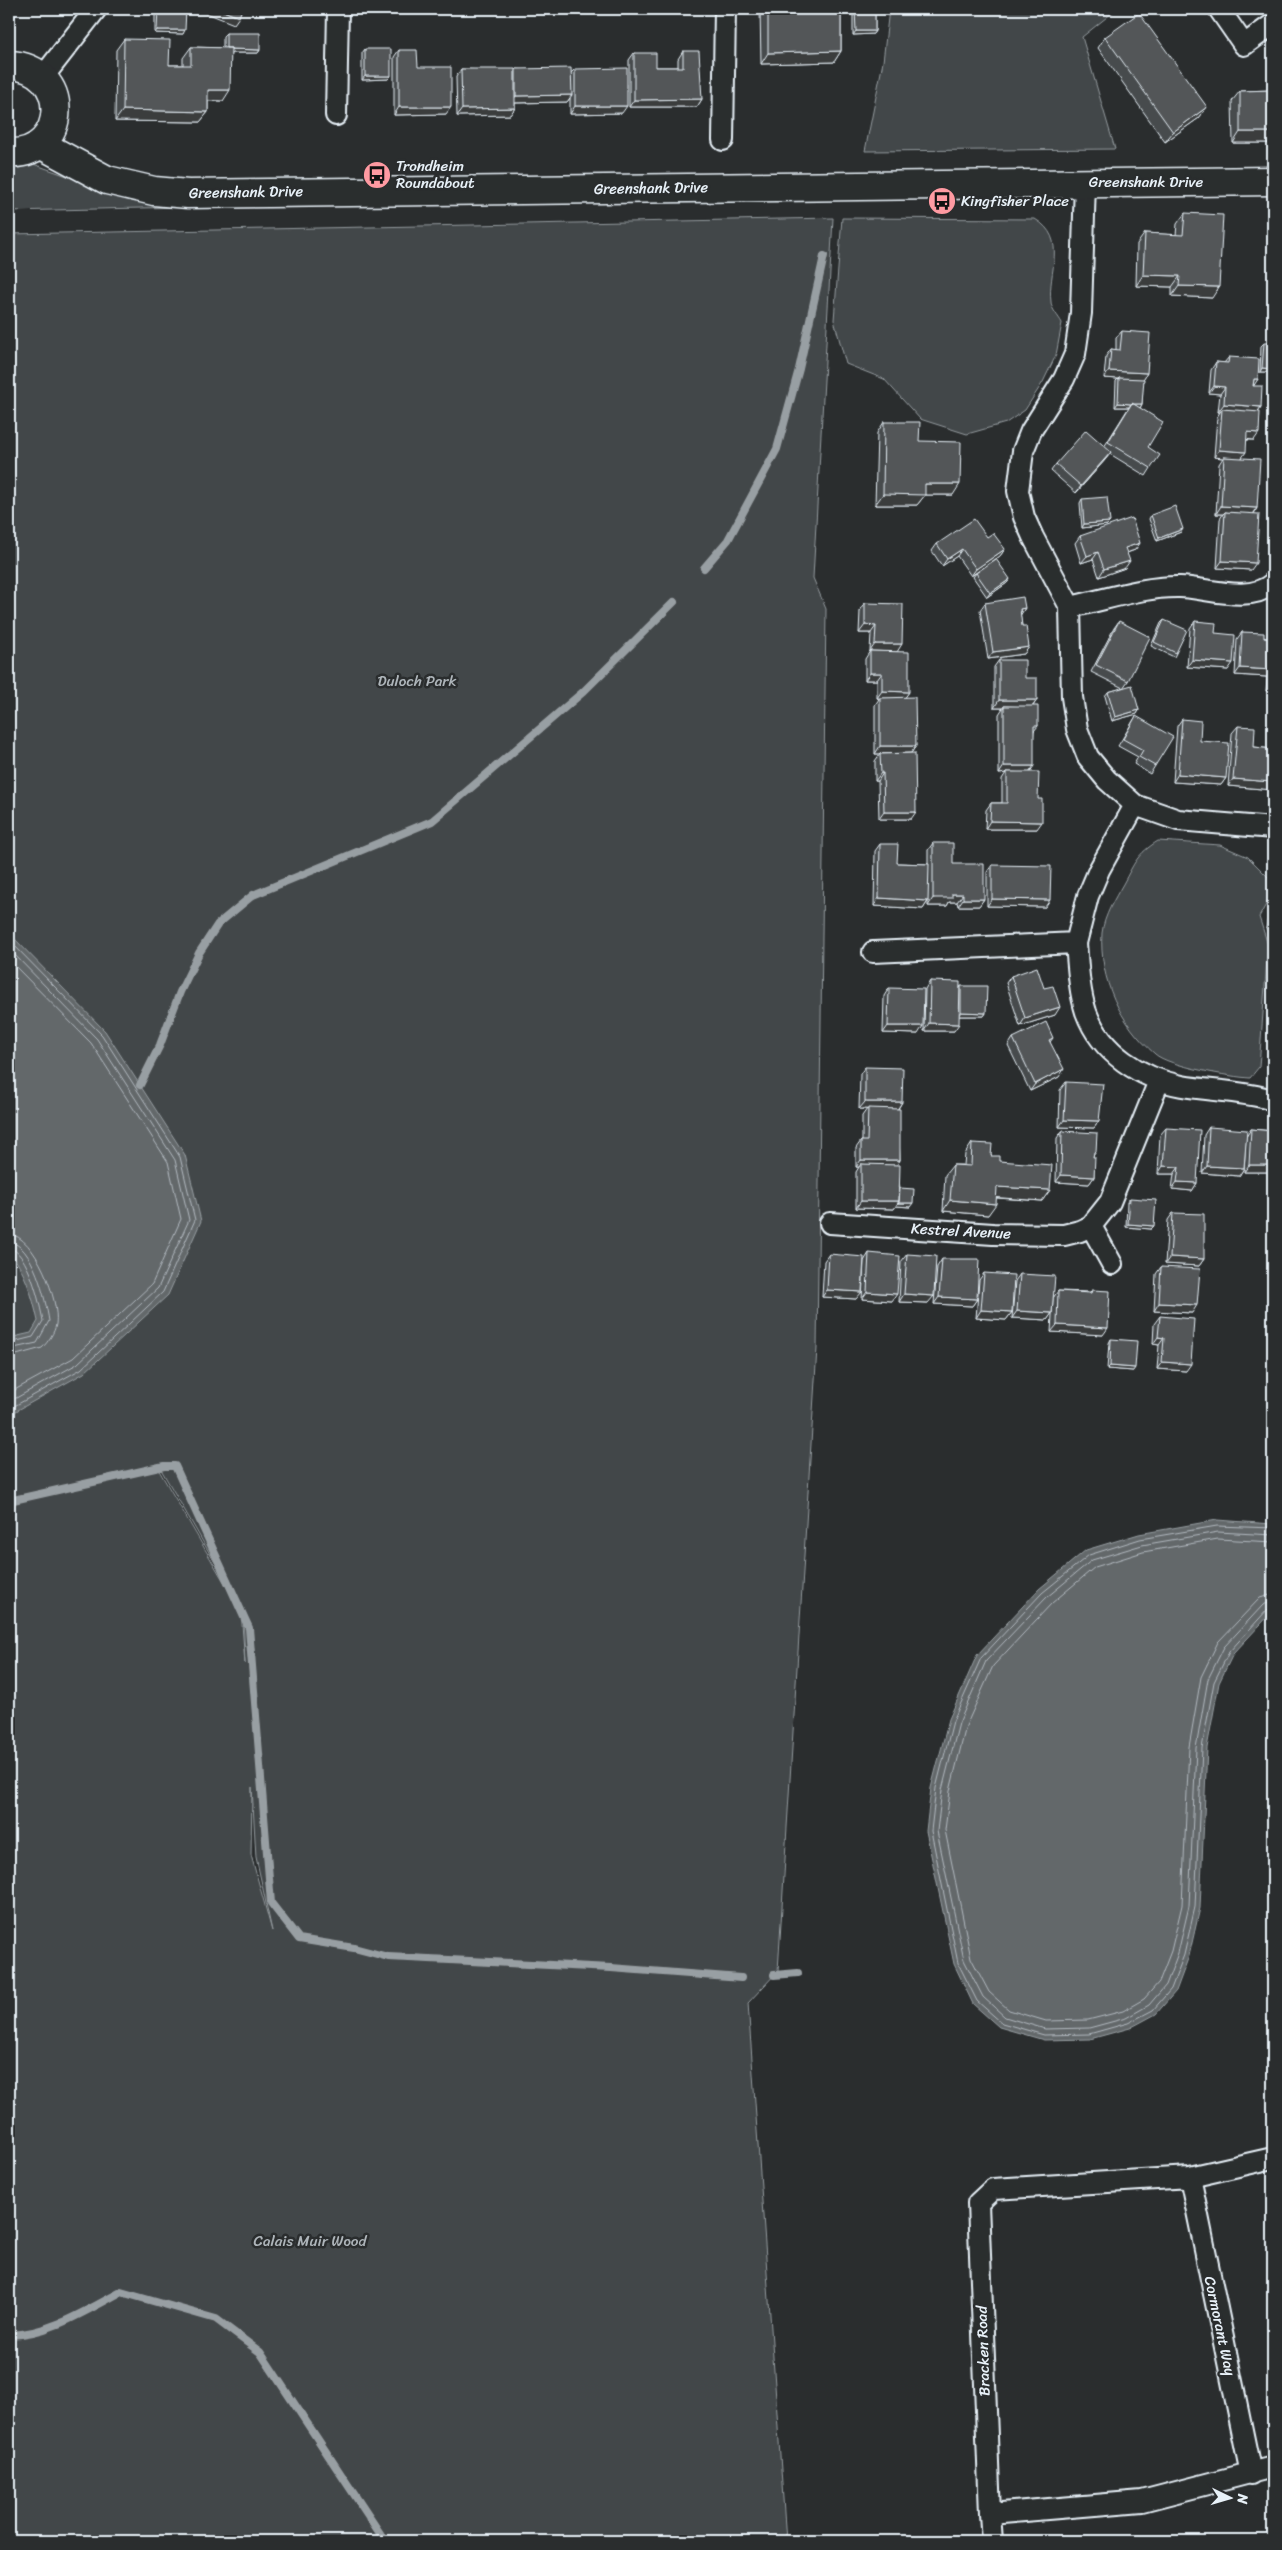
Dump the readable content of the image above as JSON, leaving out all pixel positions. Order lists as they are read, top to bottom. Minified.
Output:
{"streets":{"street":["Greenshank Drive","Kestrel Avenue","Cormorant Way","Bracken Road"]},"crossings":[["Cormorant Way","Bracken Road"]],"parks":["Duloch Park","Calais Muir Wood"],"places":{"bus stop":["Trondheim Roundabout","Kingfisher Place"]},"north":"right"}
